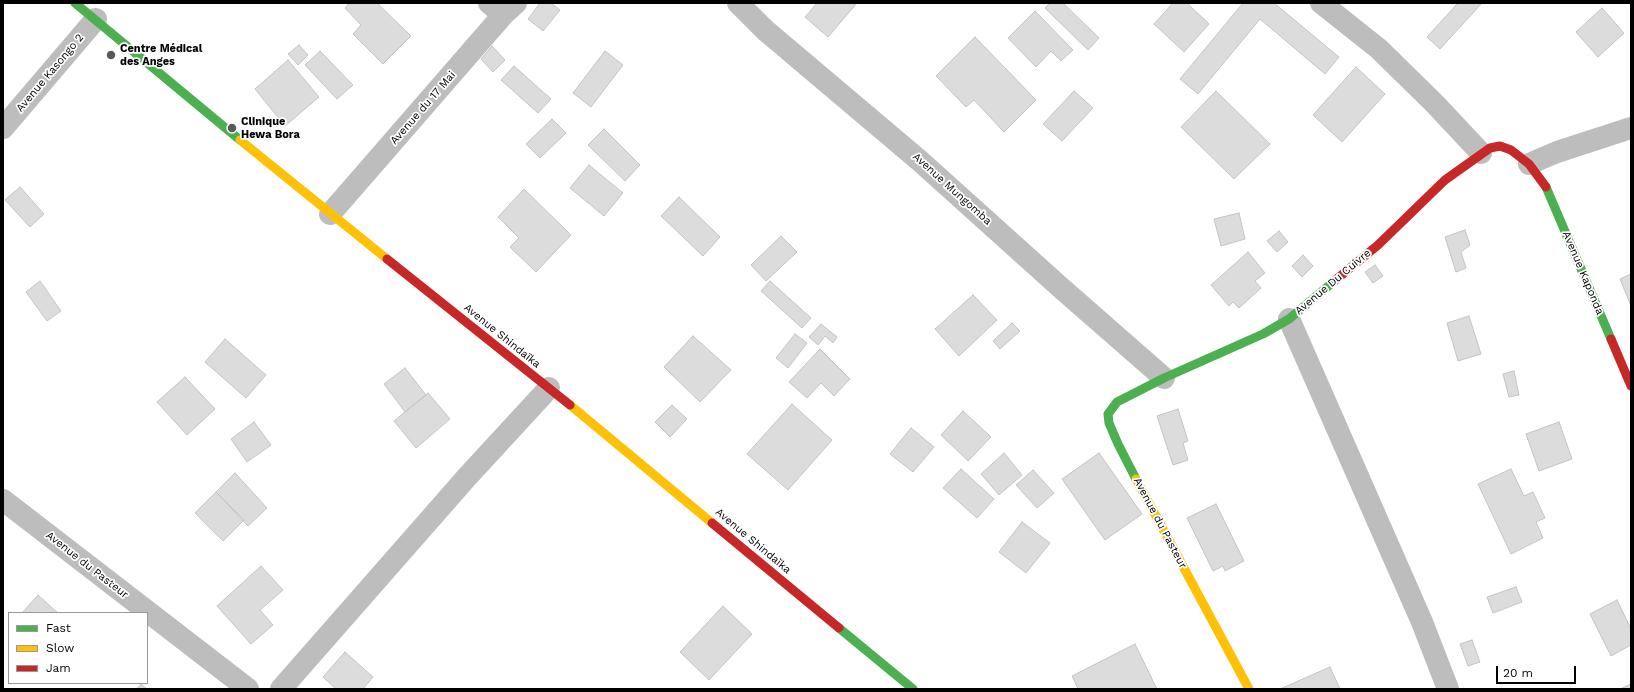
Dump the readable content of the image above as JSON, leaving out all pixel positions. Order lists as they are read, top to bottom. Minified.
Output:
{"streets":{"street":["Avenue Kasongo 2","Avenue du 17 Mai","Avenue Mungomba","Avenue Kaponda","Avenue Du Cuivre","Avenue Shindaïka","Avenue du Pasteur"]},"crossings":[["Avenue Kasongo 2","Avenue Shindaïka"],["Avenue du 17 Mai","Avenue Shindaïka"],["Avenue Mungomba","Avenue Du Cuivre"],["Avenue Mungomba","Avenue du Pasteur"],["Avenue Kaponda","Avenue Du Cuivre"],["Avenue Du Cuivre","Avenue du Pasteur"]],"places":["Centre Médical des Anges","Clinique Hewa Bora"],"legend":["Fast","Slow","Jam"],"scale_bar":"20 m"}
